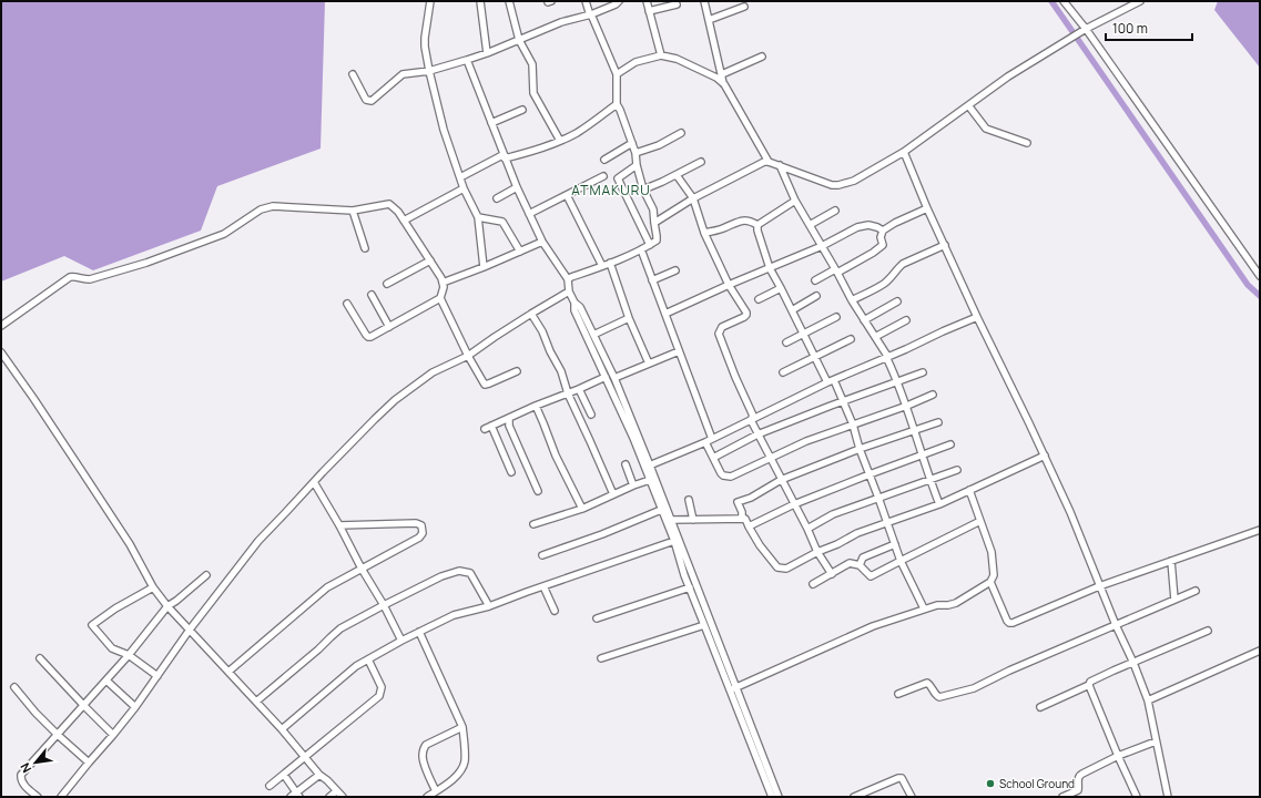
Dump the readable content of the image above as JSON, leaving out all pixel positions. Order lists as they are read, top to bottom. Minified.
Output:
{"districts":["ATMAKURU"],"places":["School Ground"],"scale_bar":"100 m","north":"bottom left"}
